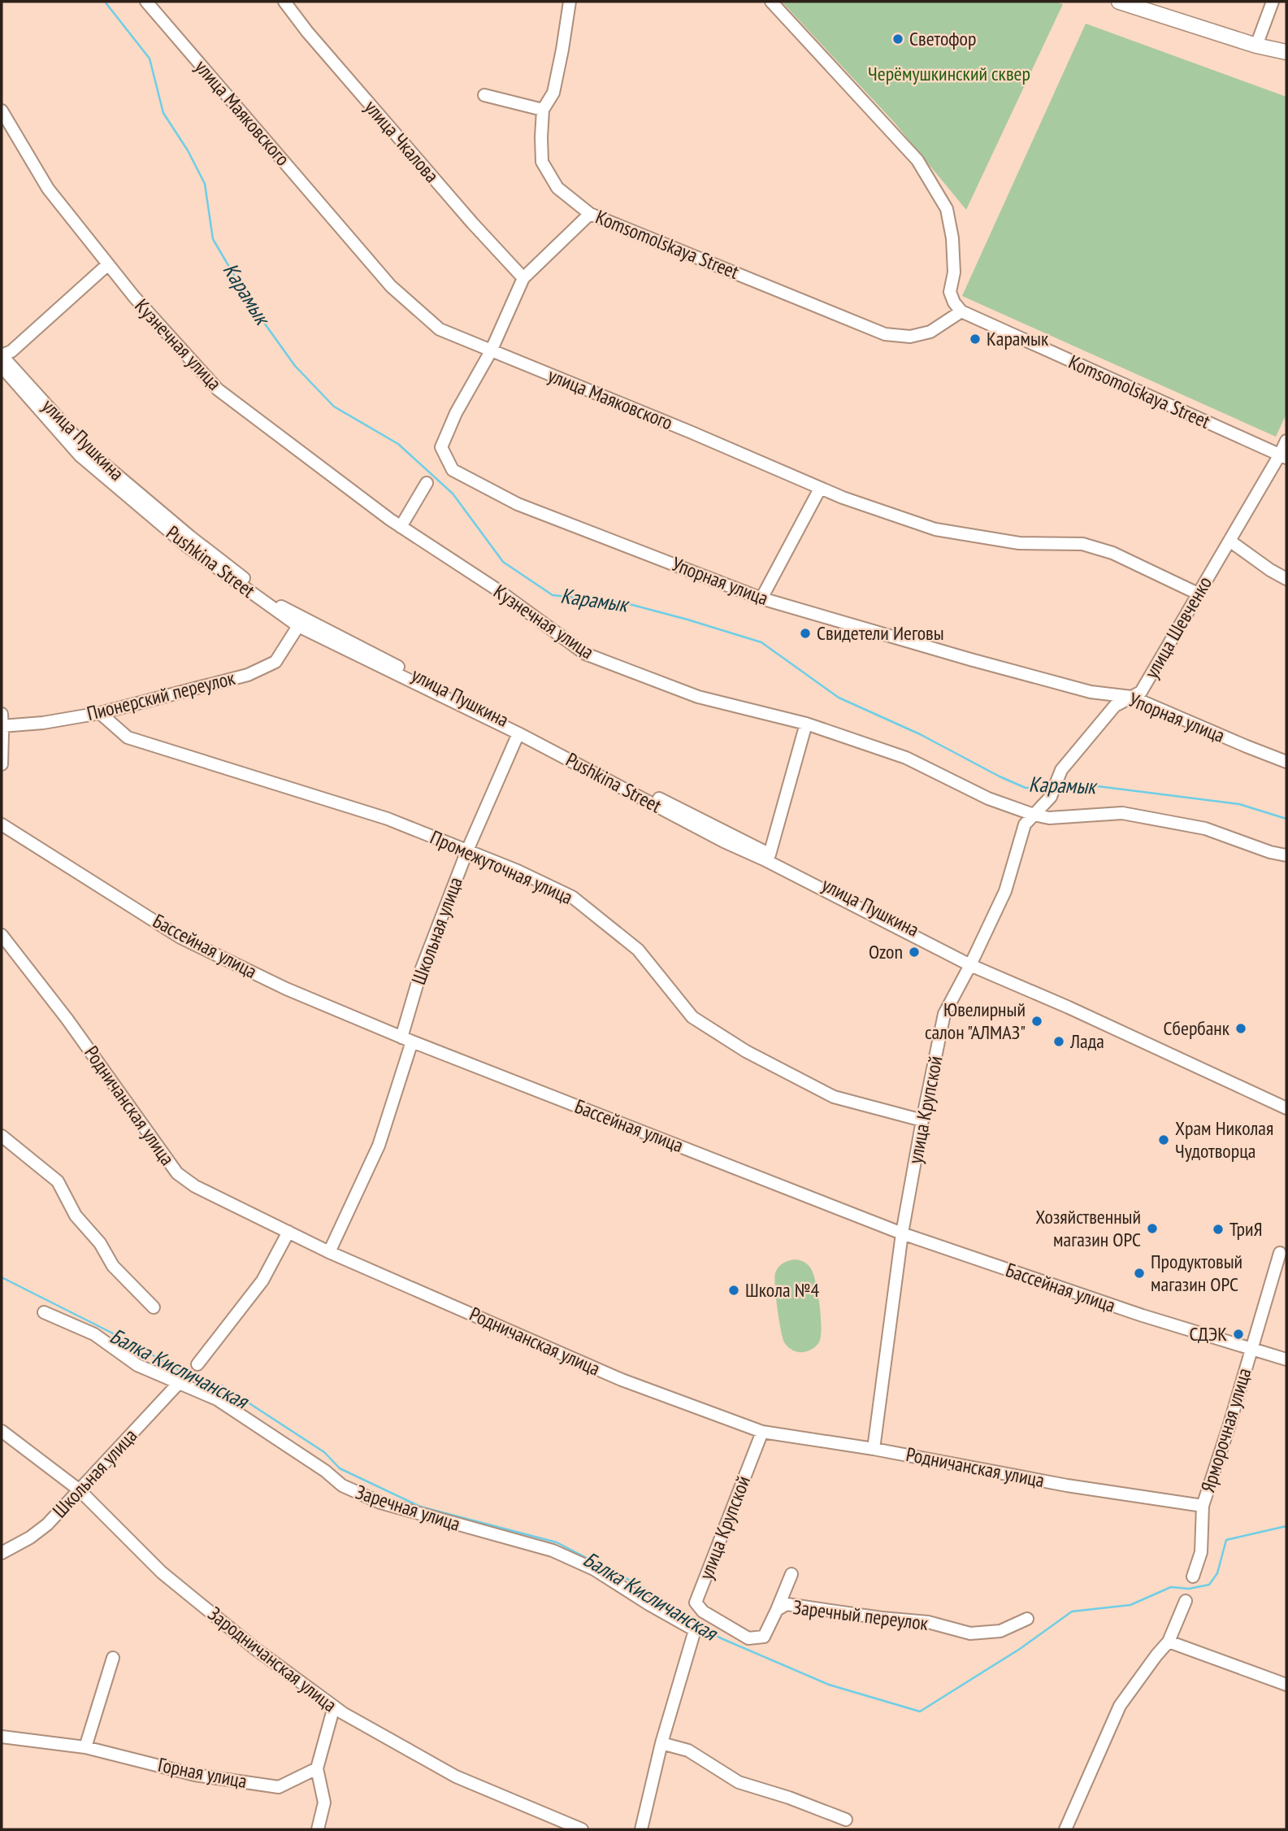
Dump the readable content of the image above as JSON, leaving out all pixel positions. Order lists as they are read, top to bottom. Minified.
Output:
{"streets":{"street":["улица Маяковского","улица Чкалова","Komsomolskaya Street","Кузнечная улица","улица Пушкина","Pushkina Street","Упорная улица","улица Шевченко","Пионерский переулок","Промежуточная улица","Школьная улица","Бассейная улица","Родничанская улица","улица Крупской","Ярморочная улица","Заречная улица","Заречный переулок","Зародничанская улица","Горная улица"]},"crossings":[["улица Маяковского","Упорная улица"],["улица Маяковского","улица Шевченко"],["улица Чкалова","Упорная улица"],["Komsomolskaya Street","Упорная улица"],["Komsomolskaya Street","улица Шевченко"],["Кузнечная улица","улица Крупской"],["улица Пушкина","Pushkina Street"],["улица Пушкина","улица Крупской"],["Pushkina Street","Пионерский переулок"],["Pushkina Street","Школьная улица"],["Упорная улица","улица Шевченко"],["улица Шевченко","улица Крупской"],["Пионерский переулок","Промежуточная улица"],["Промежуточная улица","Школьная улица"],["Промежуточная улица","улица Крупской"],["Школьная улица","Бассейная улица"],["Школьная улица","Родничанская улица"],["Школьная улица","Заречная улица"],["Школьная улица","Зародничанская улица"],["Бассейная улица","улица Крупской"],["Бассейная улица","Ярморочная улица"],["Родничанская улица","улица Крупской"],["Родничанская улица","Ярморочная улица"],["улица Крупской","Заречный переулок"]],"water":["Карамык","Балка Кисличанская"],"parks":["Черёмушкинский сквер"],"places":["Светофор","Карамык","Свидетели Иеговы","Ozon","Ювелирный салон \"АЛМАЗ\"","Сбербанк","Лада","Храм Николая Чудотворца","Хозяйственный магазин ОРС","ТриЯ","Продуктовый магазин ОРС","Школа №4","СДЭК"]}
